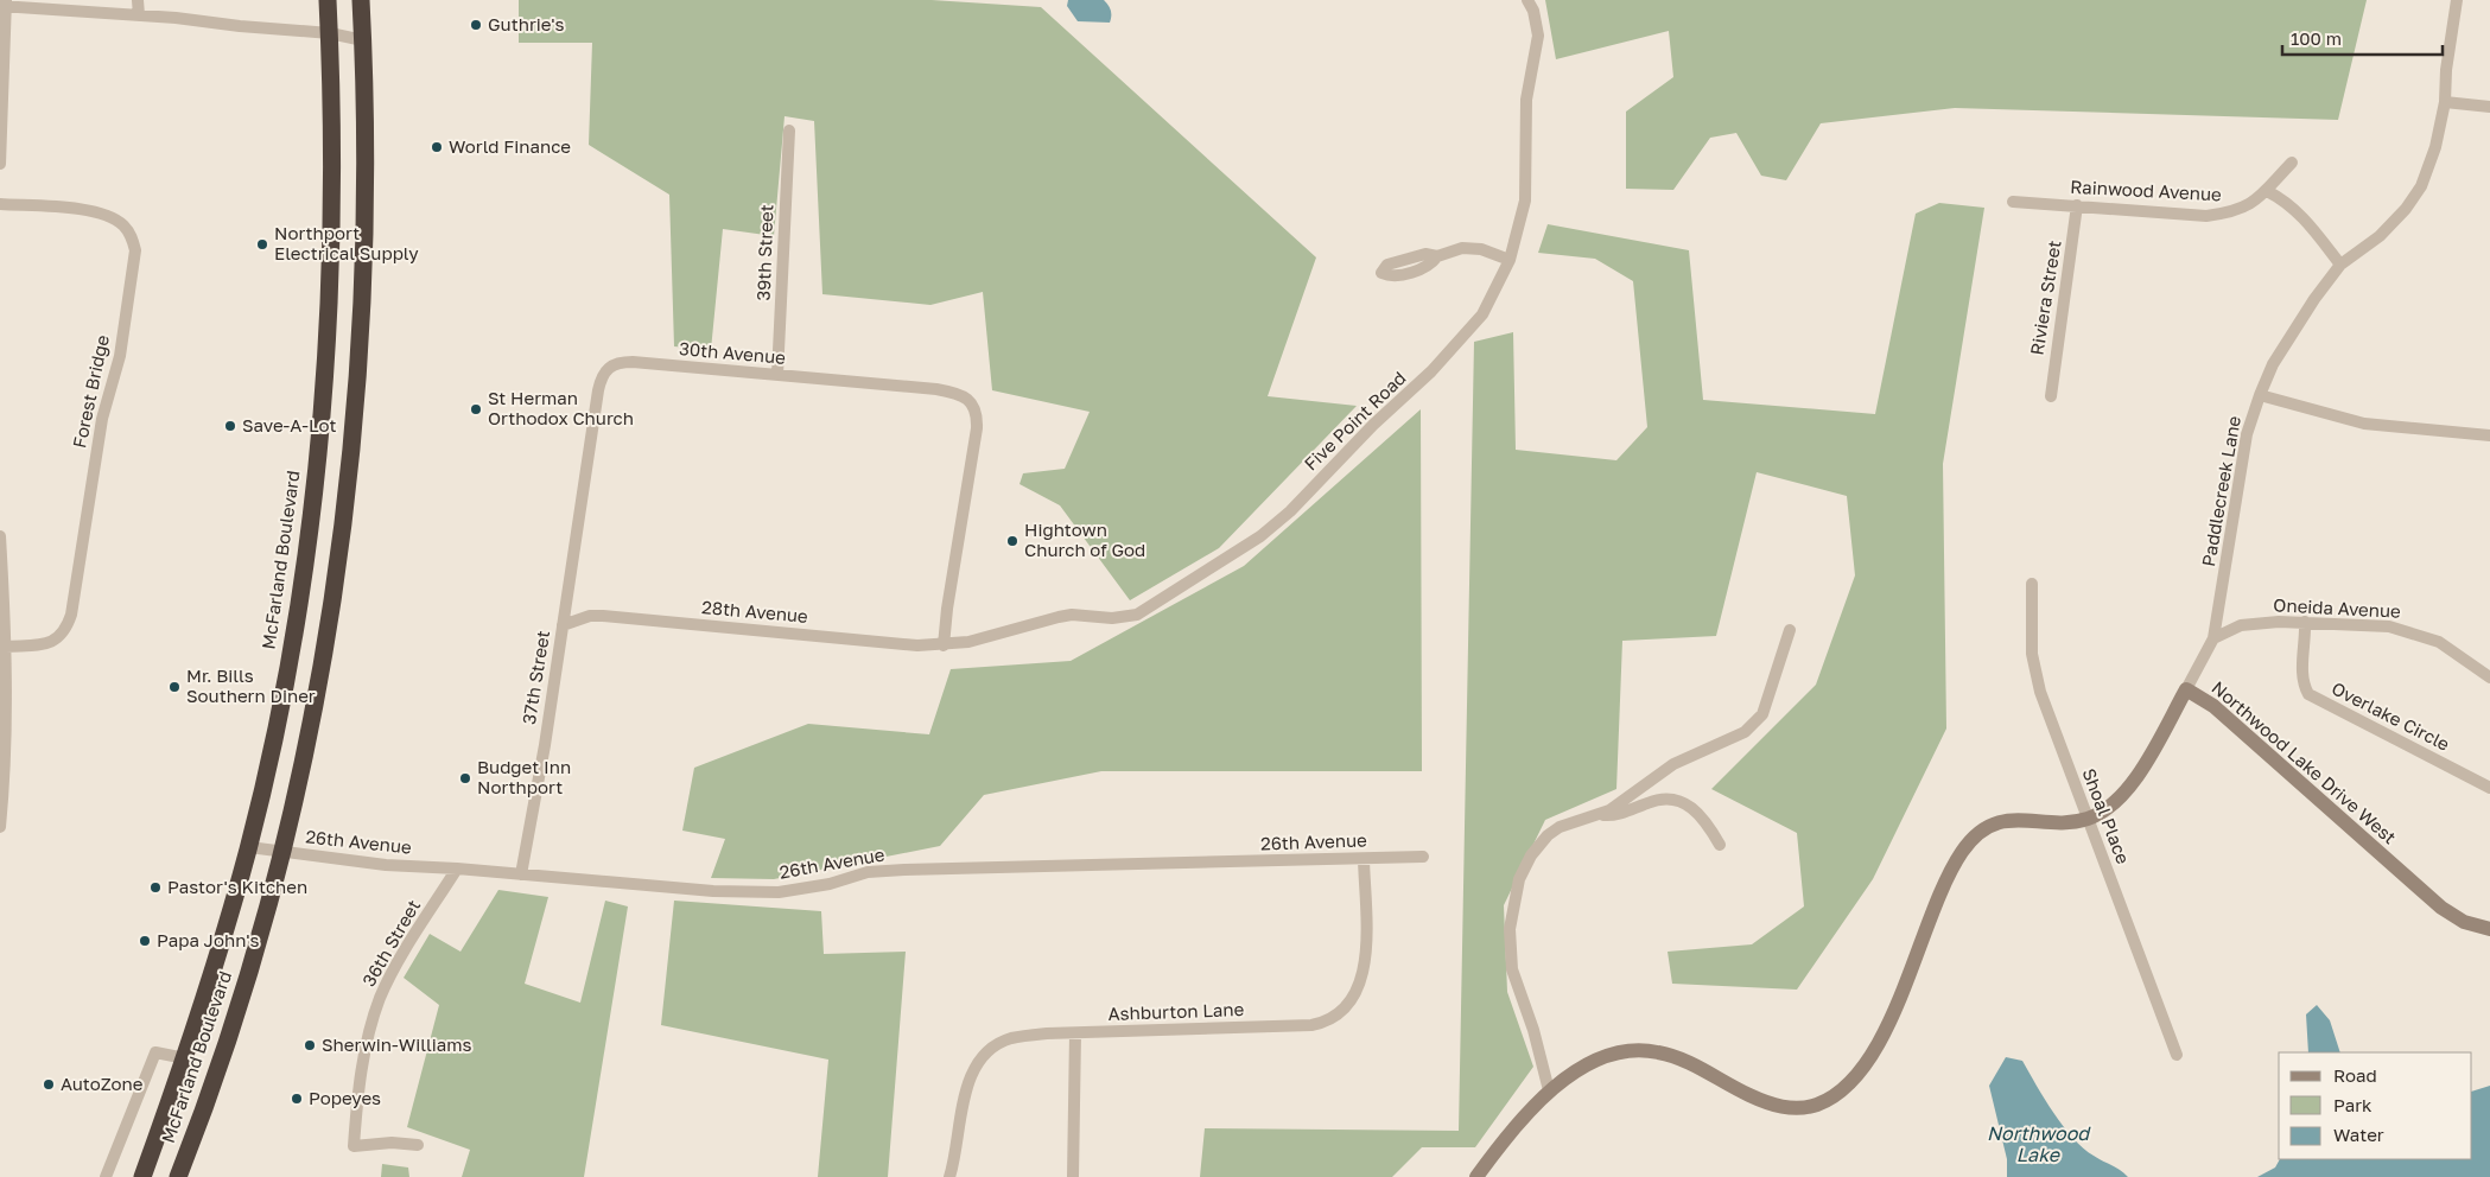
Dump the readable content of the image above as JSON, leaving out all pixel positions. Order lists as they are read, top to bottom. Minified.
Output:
{"streets":{"highway":["McFarland Boulevard"],"street":["Rainwood Avenue","39th Street","Riviera Street","30th Avenue","Forest Bridge","Five Point Road","Paddlecreek Lane","Oneida Avenue","28th Avenue","37th Street","Overlake Circle","Northwood Lake Drive West","Shoal Place","26th Avenue","36th Street","Ashburton Lane"]},"crossings":[["Rainwood Avenue","Riviera Street"],["39th Street","30th Avenue"],["30th Avenue","Five Point Road"],["30th Avenue","28th Avenue"],["30th Avenue","37th Street"],["Five Point Road","28th Avenue"],["Paddlecreek Lane","Oneida Avenue"],["Paddlecreek Lane","Northwood Lake Drive West"],["McFarland Boulevard","26th Avenue"],["Oneida Avenue","Overlake Circle"],["28th Avenue","37th Street"],["37th Street","26th Avenue"],["Northwood Lake Drive West","Shoal Place"],["26th Avenue","36th Street"],["26th Avenue","Ashburton Lane"]],"water":["Northwood Lake"],"places":["Guthrie's","World Finance","Northport Electrical Supply","St Herman Orthodox Church","Save-A-Lot","Hightown Church of God","Mr. Bills Southern Diner","Budget Inn Northport","Pastor's Kitchen","Papa John's","Sherwin-Williams","AutoZone","Popeyes"],"legend":["Road","Park","Water"],"scale_bar":"100 m"}
